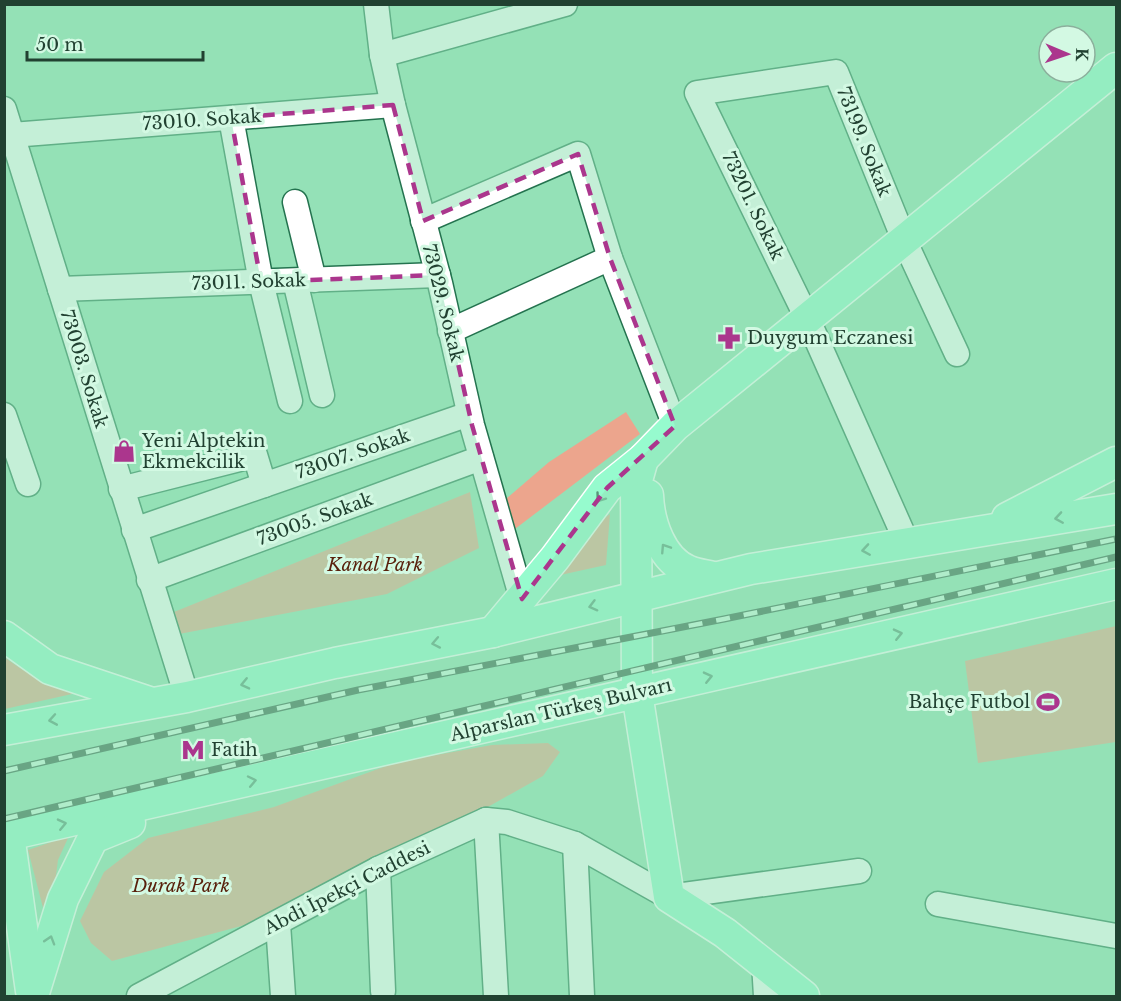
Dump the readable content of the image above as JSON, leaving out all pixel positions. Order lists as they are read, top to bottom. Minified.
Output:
{"streets":{"main road":["Alparslan Türkeş Bulvarı"],"street":["73010. Sokak","73199. Sokak","73201. Sokak","73011. Sokak","73029. Sokak","73003. Sokak","73007. Sokak","73005. Sokak","Abdi İpekçi Caddesi"]},"crossings":[["73010. Sokak","73029. Sokak"],["73010. Sokak","73003. Sokak"],["73199. Sokak","73201. Sokak"],["73011. Sokak","73029. Sokak"],["73011. Sokak","73003. Sokak"],["73029. Sokak","73007. Sokak"],["73029. Sokak","73005. Sokak"],["73003. Sokak","73007. Sokak"],["73003. Sokak","73005. Sokak"]],"parks":["Kanal Park","Durak Park"],"places":{"pharmacy":["Duygum Eczanesi"],"shop":["Yeni Alptekin Ekmekcilik"],"sports":["Bahçe Futbol"],"metro station":["Fatih"]},"scale_bar":"50 m","north":"right"}
